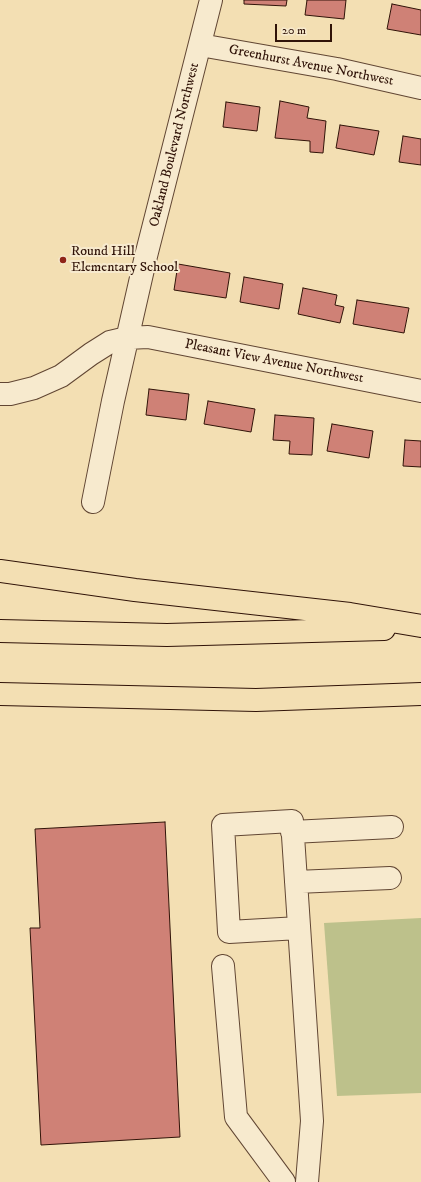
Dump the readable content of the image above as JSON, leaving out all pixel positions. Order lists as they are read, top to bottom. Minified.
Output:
{"streets":{"street":["Greenhurst Avenue Northwest","Oakland Boulevard Northwest","Pleasant View Avenue Northwest"]},"crossings":[["Greenhurst Avenue Northwest","Oakland Boulevard Northwest"],["Oakland Boulevard Northwest","Pleasant View Avenue Northwest"]],"places":["Round Hill Elementary School"],"scale_bar":"20 m"}
